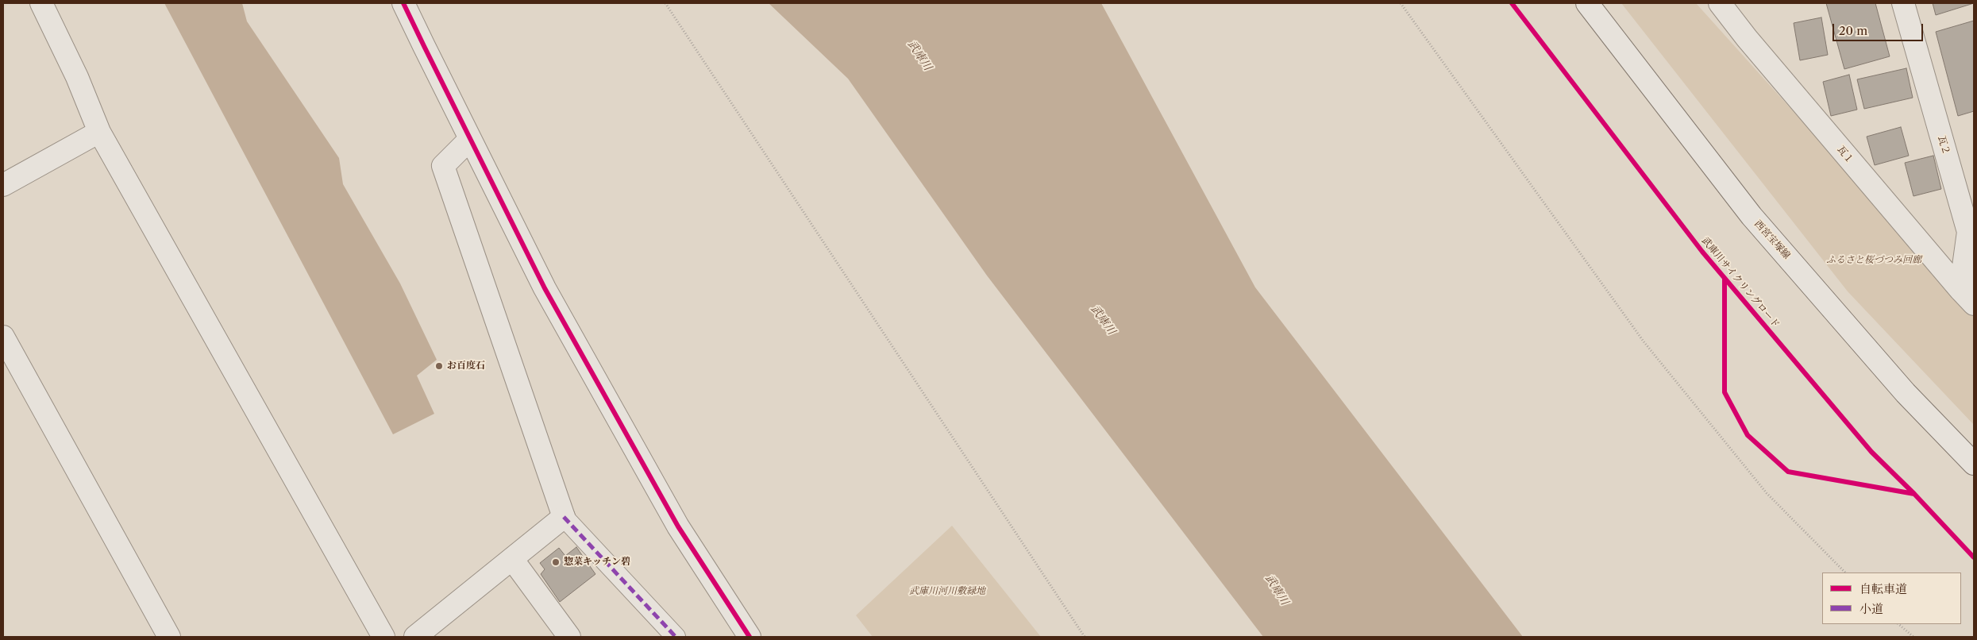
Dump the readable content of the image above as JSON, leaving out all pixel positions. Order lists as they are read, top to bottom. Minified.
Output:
{"streets":{"street":["瓦２","瓦１","西宮宝塚線"],"cycle path":["武庫川サイクリングロード"]},"crossings":[["瓦２","瓦１"]],"water":["武庫川"],"parks":["ふるさと桜づつみ回廊","武庫川河川敷緑地"],"places":["お百度石","惣菜キッチン碧"],"legend":["自転車道","小道"],"scale_bar":"20 m"}
